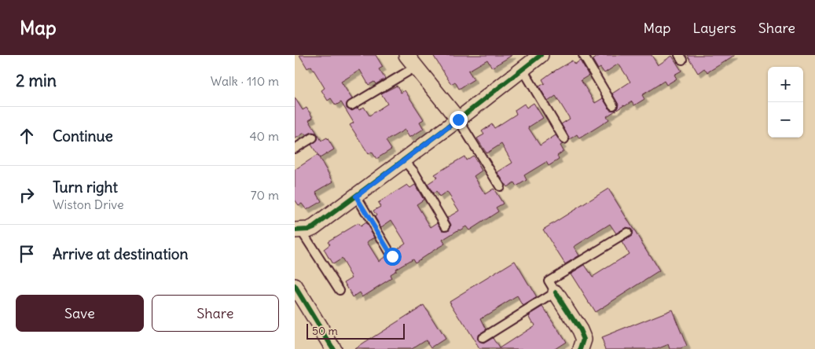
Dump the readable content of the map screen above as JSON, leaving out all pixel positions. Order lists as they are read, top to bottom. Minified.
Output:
{"scale_bar":"50 m","page":{"header":"Map","nav":["Map","Layers","Share"],"heading":["2 min","Walk · 110 m"],"map_buttons":["+","−"],"list":[["Continue","40 m"],["Turn right","Wiston Drive","70 m"],"Arrive at destination"],"buttons":["Save","Share"],"scale":"50 m"}}
